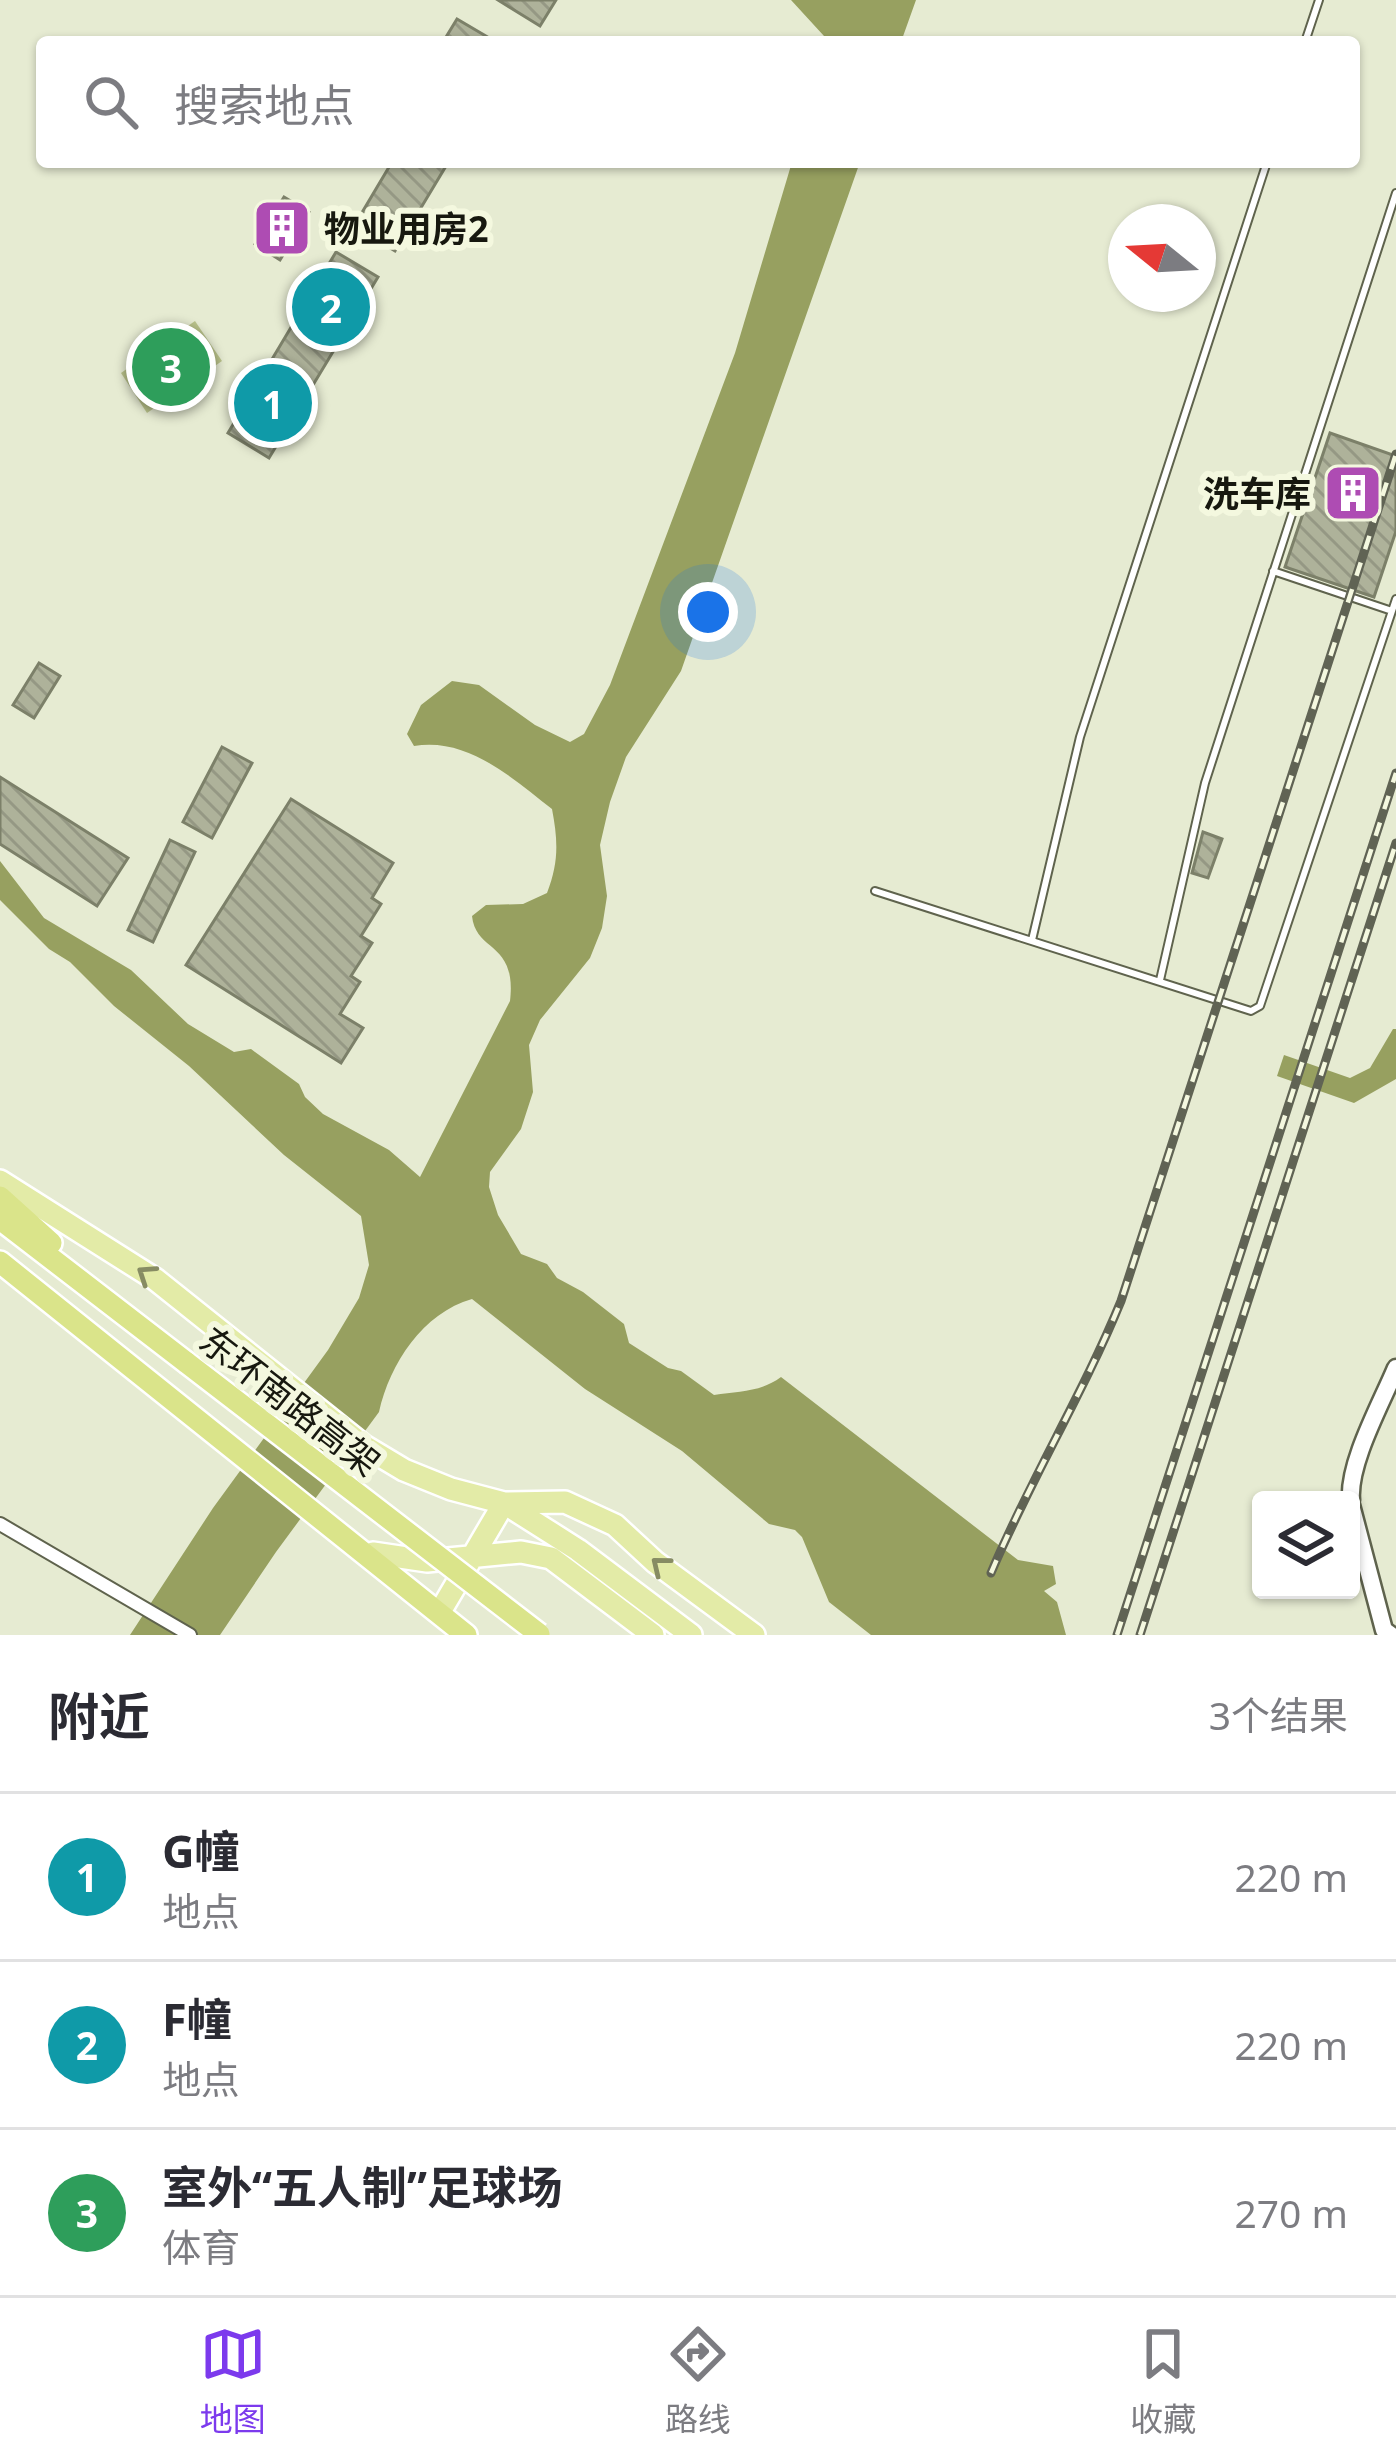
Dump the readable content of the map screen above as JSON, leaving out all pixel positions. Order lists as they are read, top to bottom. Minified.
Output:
{"streets":{"highway":["东环南路高架"]},"places":{"building":["物业用房2","洗车库"]},"north":"left","page":{"search":"搜索地点","pins":["2","3","1"],"heading":["附近","3个结果"],"list":[{"mark":"1","name":"G幢","note":"地点","value":"220 m"},{"mark":"2","name":"F幢","note":"地点","value":"220 m"},{"mark":"3","name":"室外“五人制”足球场","note":"体育","value":"270 m"}],"nav":["地图","路线","收藏"]}}
